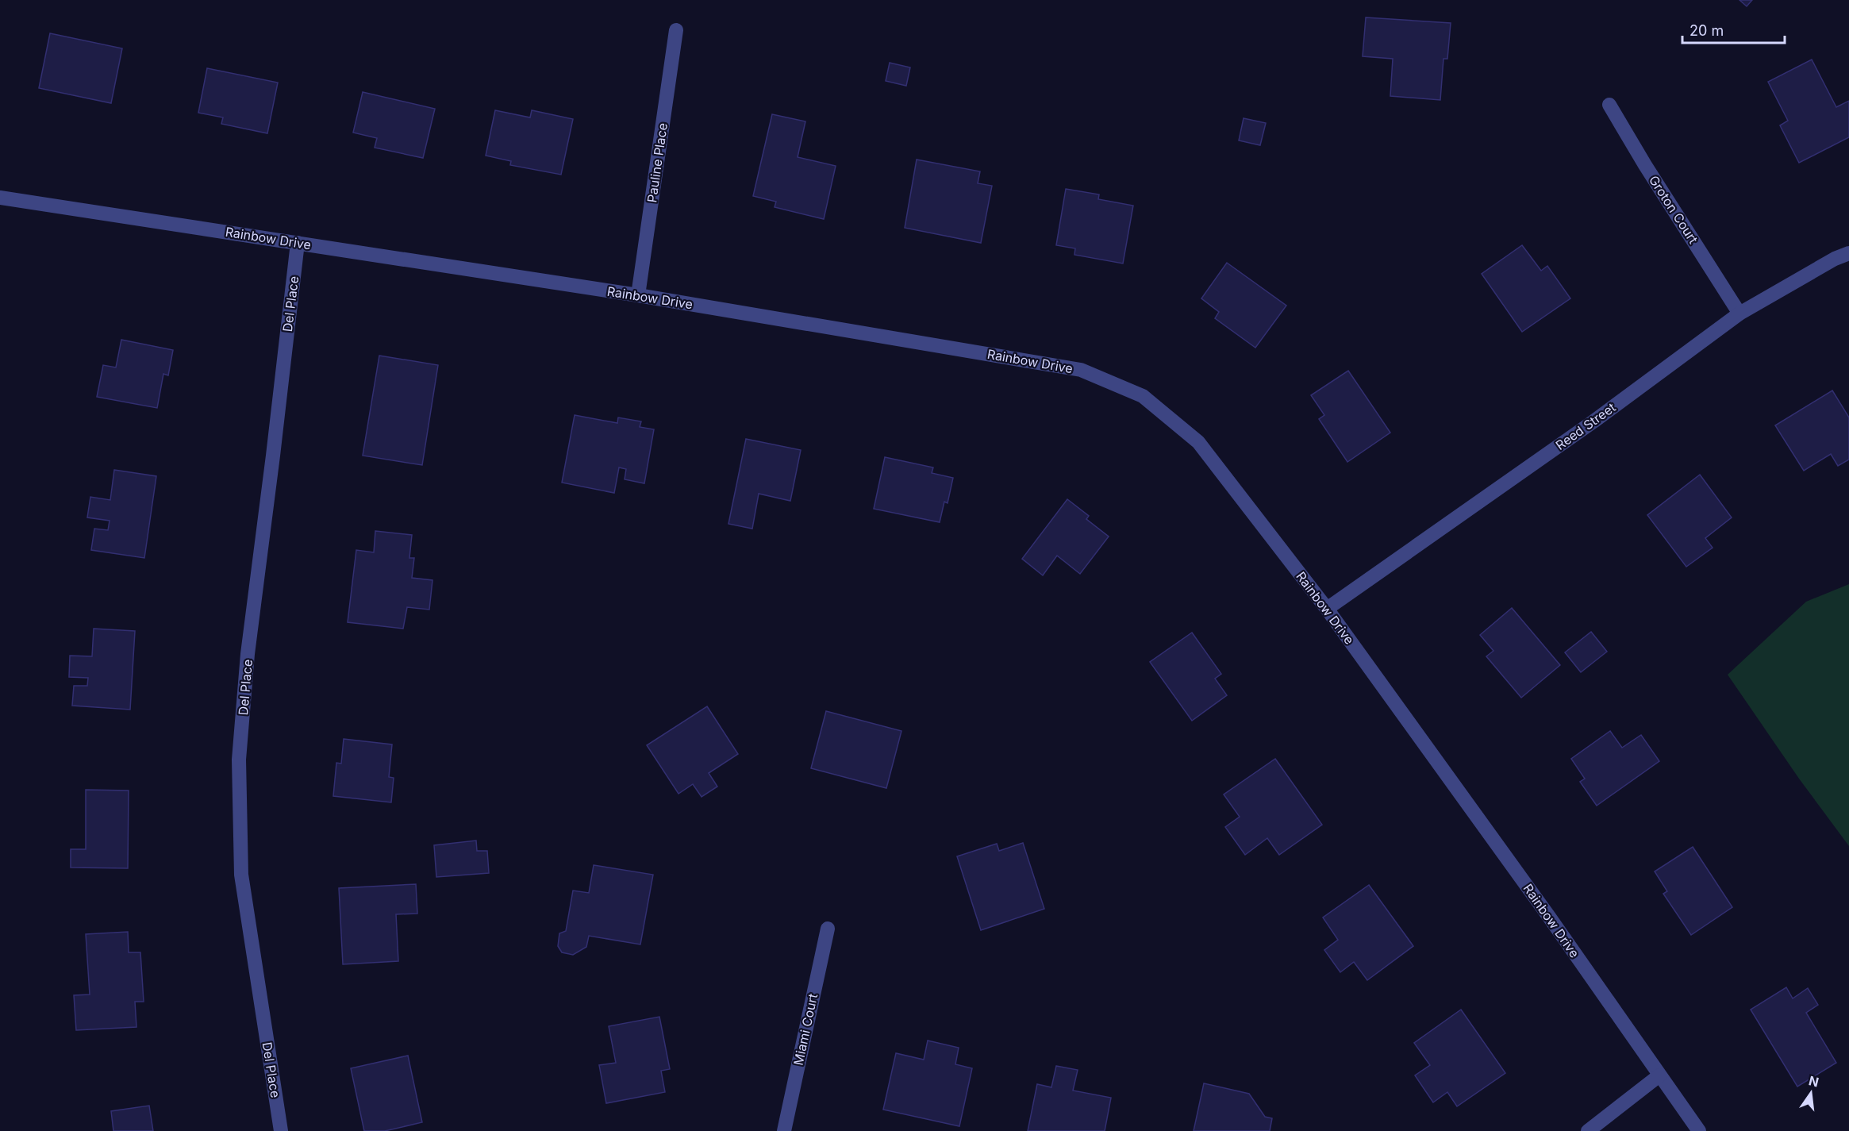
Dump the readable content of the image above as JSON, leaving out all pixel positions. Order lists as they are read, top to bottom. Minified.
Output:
{"streets":{"street":["Pauline Place","Groton Court","Rainbow Drive","Del Place","Reed Street","Miami Court"]},"crossings":[["Pauline Place","Rainbow Drive"],["Groton Court","Reed Street"],["Rainbow Drive","Del Place"],["Rainbow Drive","Reed Street"]],"scale_bar":"20 m","north":"top"}
